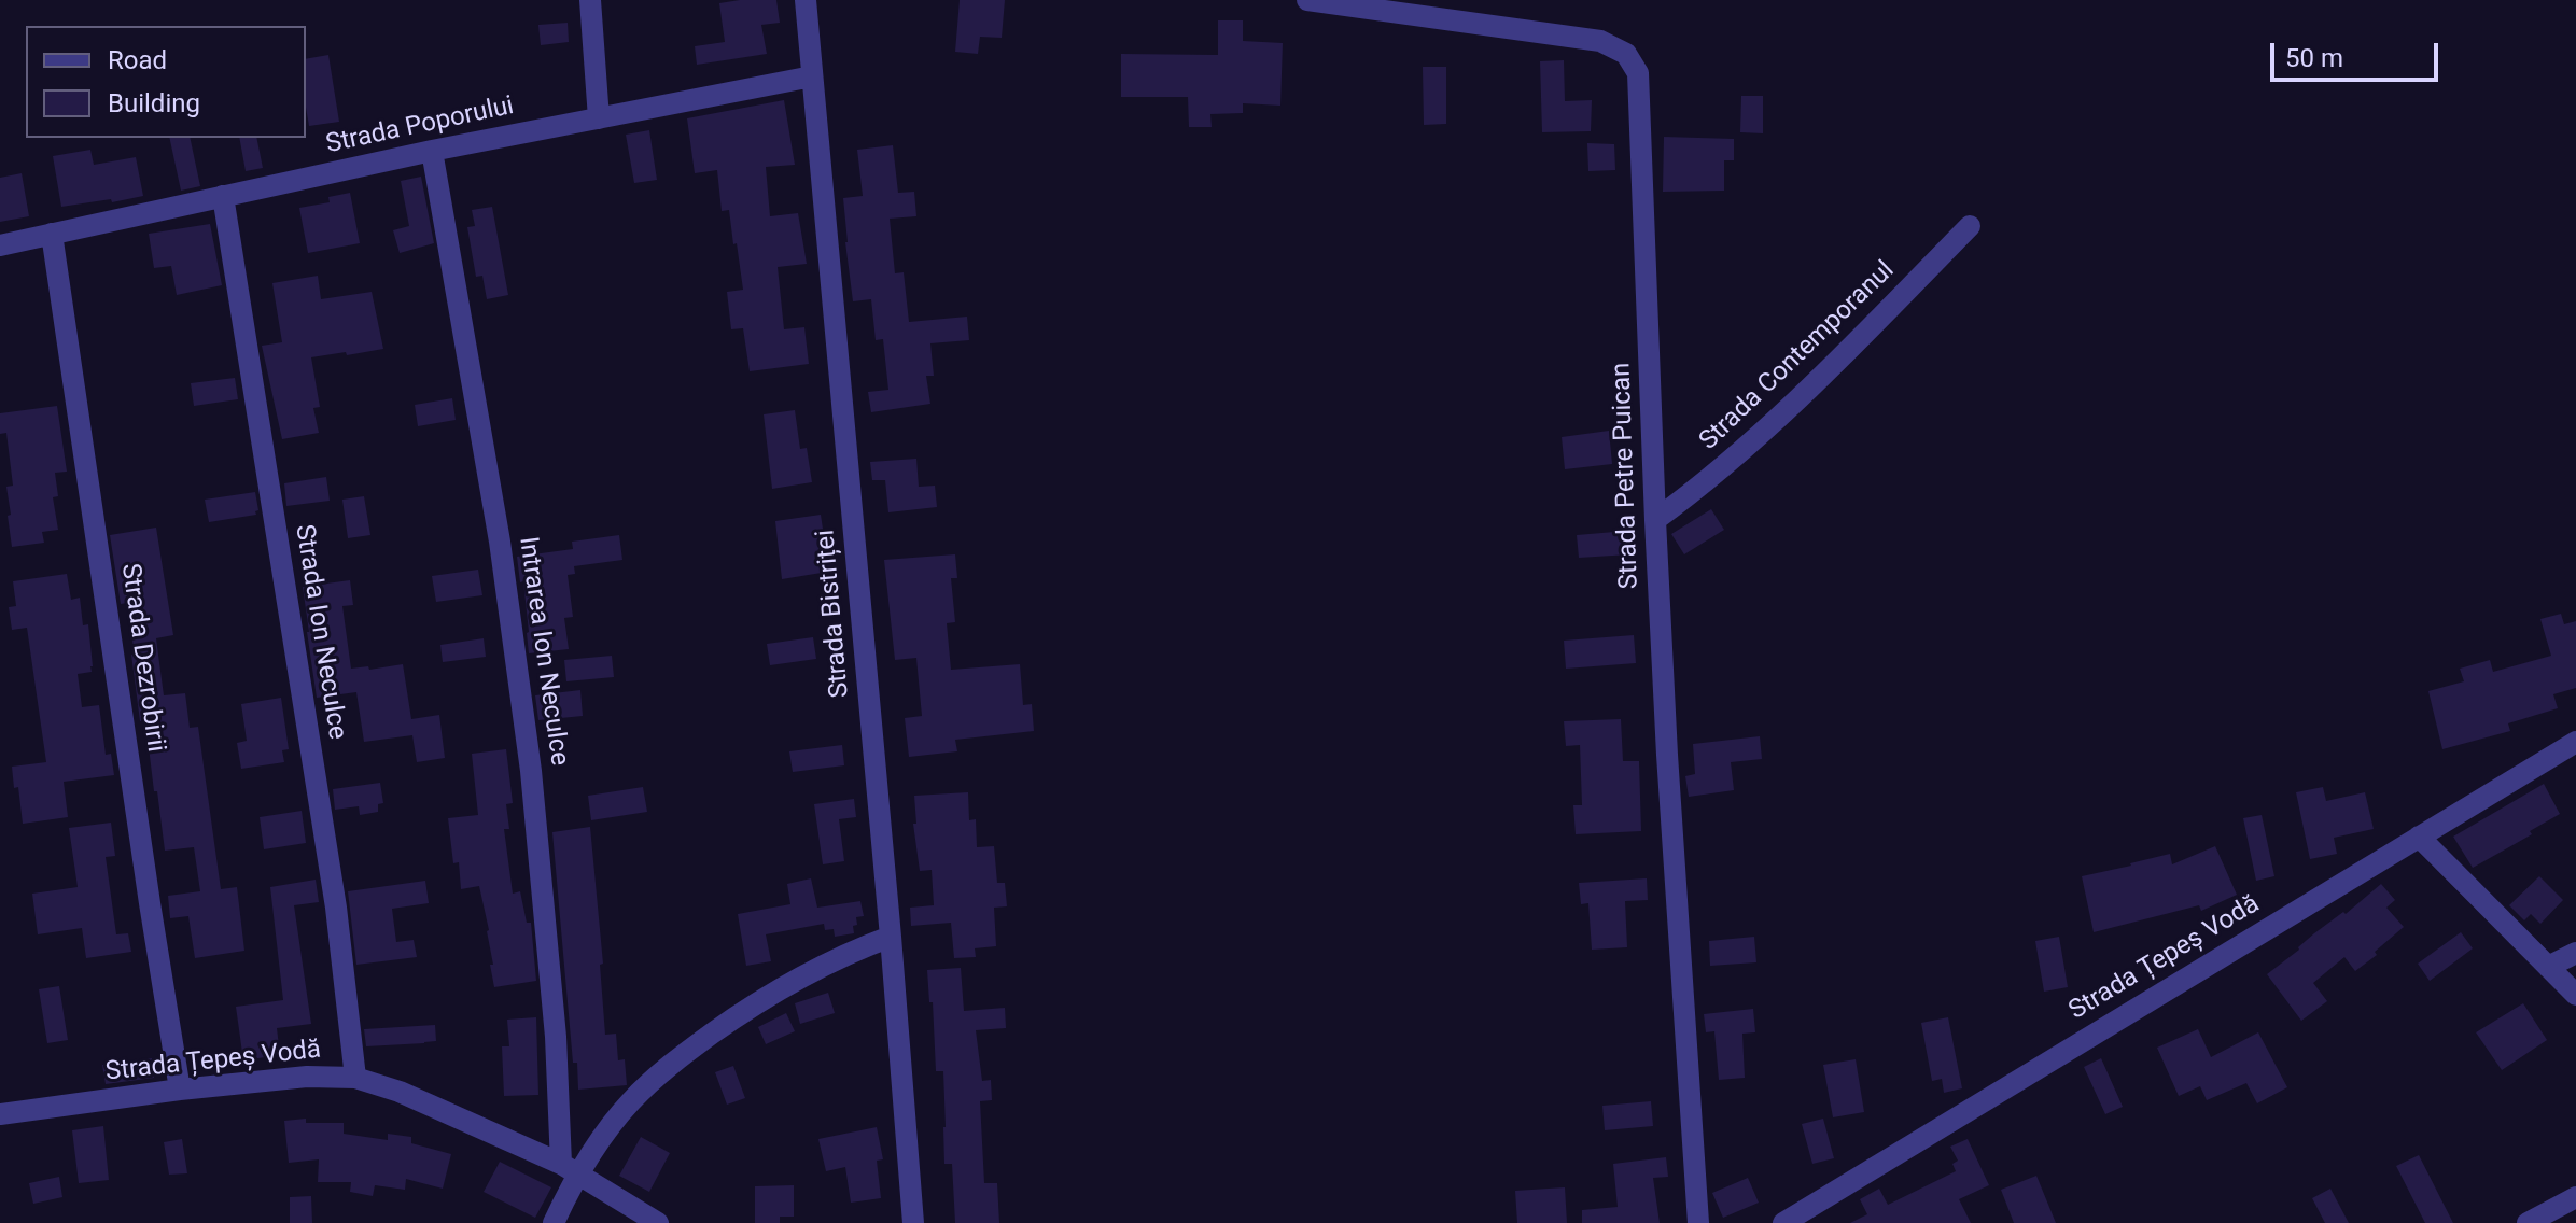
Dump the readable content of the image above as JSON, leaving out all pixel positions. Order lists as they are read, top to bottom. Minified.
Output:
{"streets":{"street":["Strada Poporului","Strada Contemporanul","Strada Petre Puican","Strada Bistriței","Strada Ion Neculce","Intrarea Ion Neculce","Strada Dezrobirii","Strada Țepeș Vodă"]},"crossings":[["Strada Poporului","Strada Bistriței"],["Strada Poporului","Strada Ion Neculce"],["Strada Poporului","Intrarea Ion Neculce"],["Strada Poporului","Strada Dezrobirii"],["Strada Contemporanul","Strada Petre Puican"],["Strada Ion Neculce","Strada Țepeș Vodă"],["Intrarea Ion Neculce","Strada Țepeș Vodă"],["Strada Dezrobirii","Strada Țepeș Vodă"]],"legend":["Road","Building"],"scale_bar":"50 m"}
